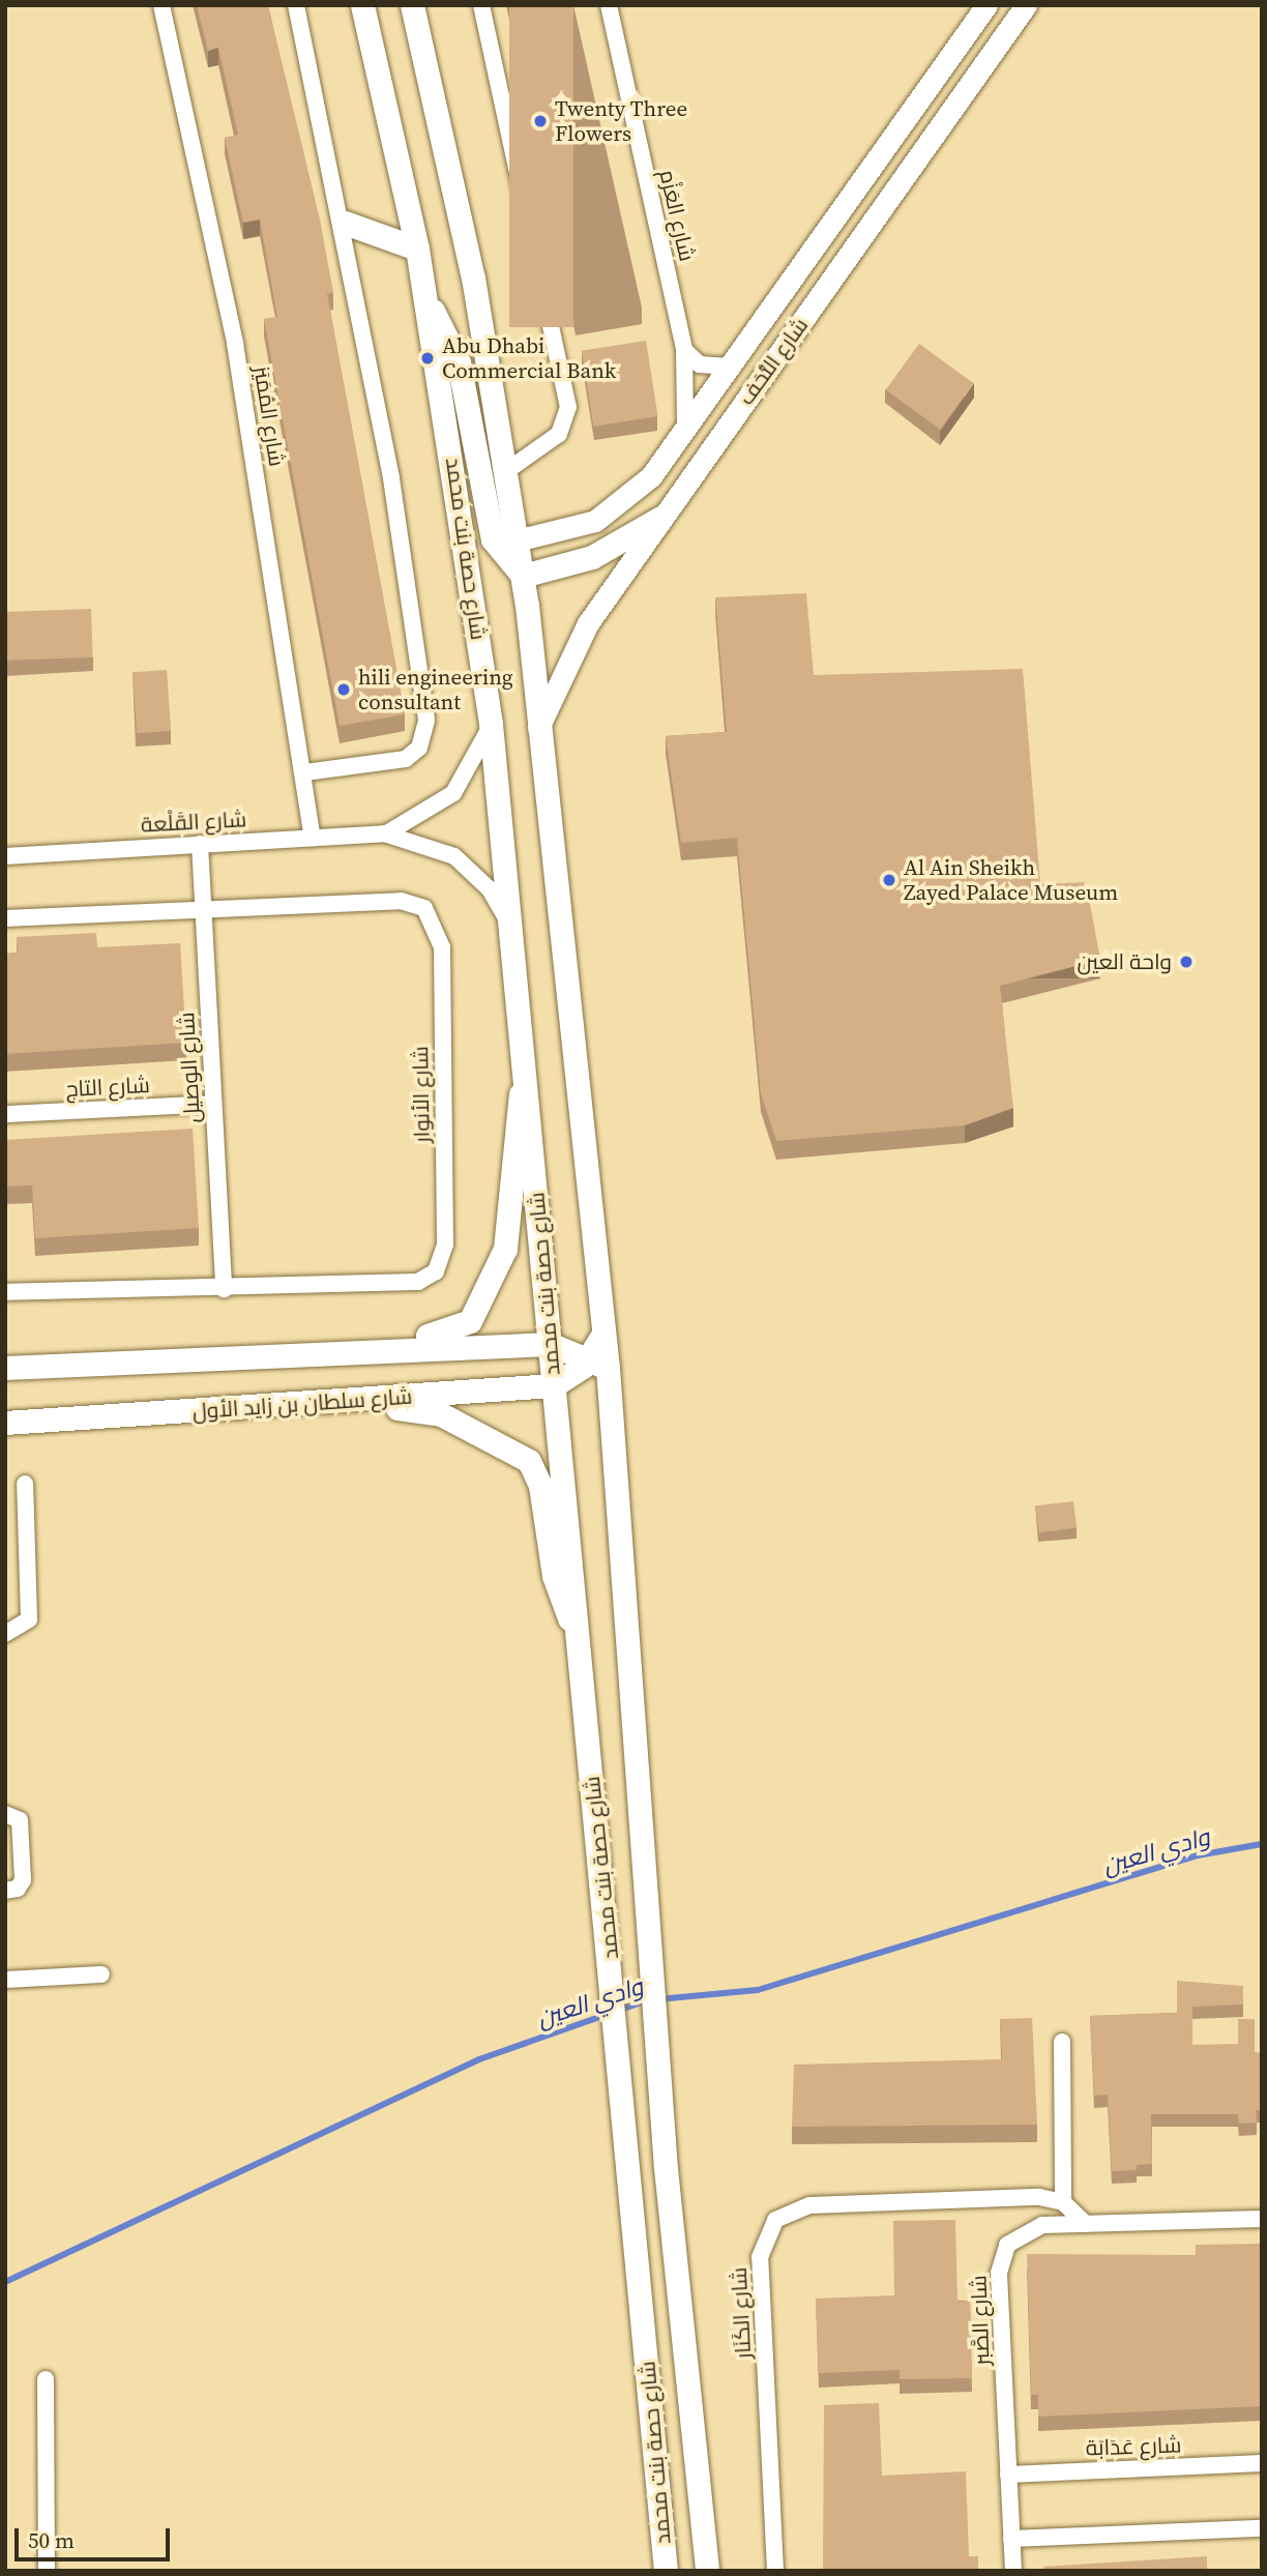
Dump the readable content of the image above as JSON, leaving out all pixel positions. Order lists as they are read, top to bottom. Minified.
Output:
{"streets":{"main road":["شارع حصة بنت محمد","شارع سلطان بن زايد الأول"],"street":["شارع العَزْم","شارع التُّحَف","شارع المُمَيَز","شارع القَلْعة","شارع الوصيل","شارع التاج","شارع الأنوار","شارع الكَنَار","شارع الصَّبر","شارع عَدَابَة"]},"crossings":[["شارع العَزْم","شارع التُّحَف"],["شارع التُّحَف","شارع حصة بنت محمد"],["شارع المُمَيَز","شارع القَلْعة"],["شارع حصة بنت محمد","شارع القَلْعة"],["شارع حصة بنت محمد","شارع سلطان بن زايد الأول"],["شارع القَلْعة","شارع الوصيل"],["شارع الوصيل","شارع التاج"],["شارع الوصيل","شارع الأنوار"],["شارع الصَّبر","شارع عَدَابَة"]],"water":["وادي العين"],"places":["Twenty Three Flowers","Abu Dhabi Commercial Bank","hili engineering consultant","Al Ain Sheikh Zayed Palace Museum","واحة العين"],"scale_bar":"50 m"}
